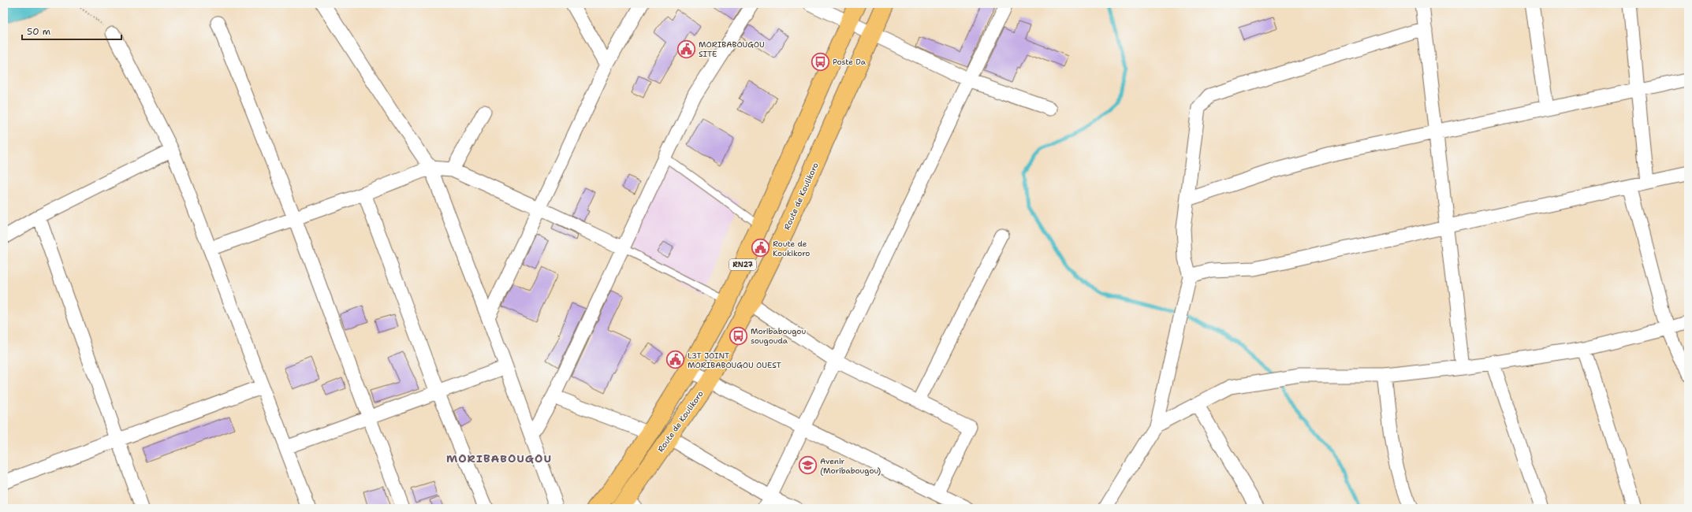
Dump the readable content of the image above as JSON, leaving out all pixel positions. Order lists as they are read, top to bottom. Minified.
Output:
{"streets":{"main road":["Route de Koulikoro","RN27"]},"districts":["MORIBABOUGOU"],"places":{"public building":["MORIBABOUGOU SITE","Route de Koukikoro","L3T JOINT MORIBABOUGOU OUEST"],"bus stop":["Poste Da","Moribabougou sougouda"],"school or university":["Avenir (Moribabougou)"]},"scale_bar":"50 m"}
